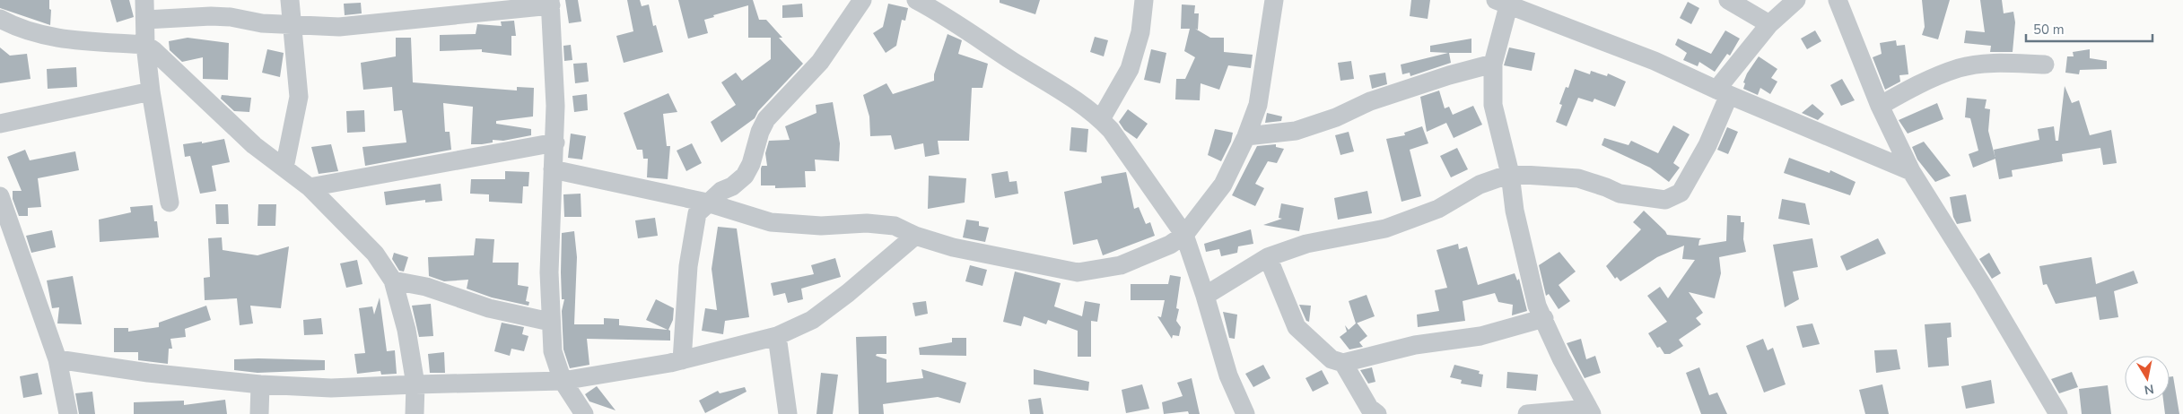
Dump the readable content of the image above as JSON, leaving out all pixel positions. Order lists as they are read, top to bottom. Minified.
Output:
{"scale_bar":"50 m","north":"bottom"}
